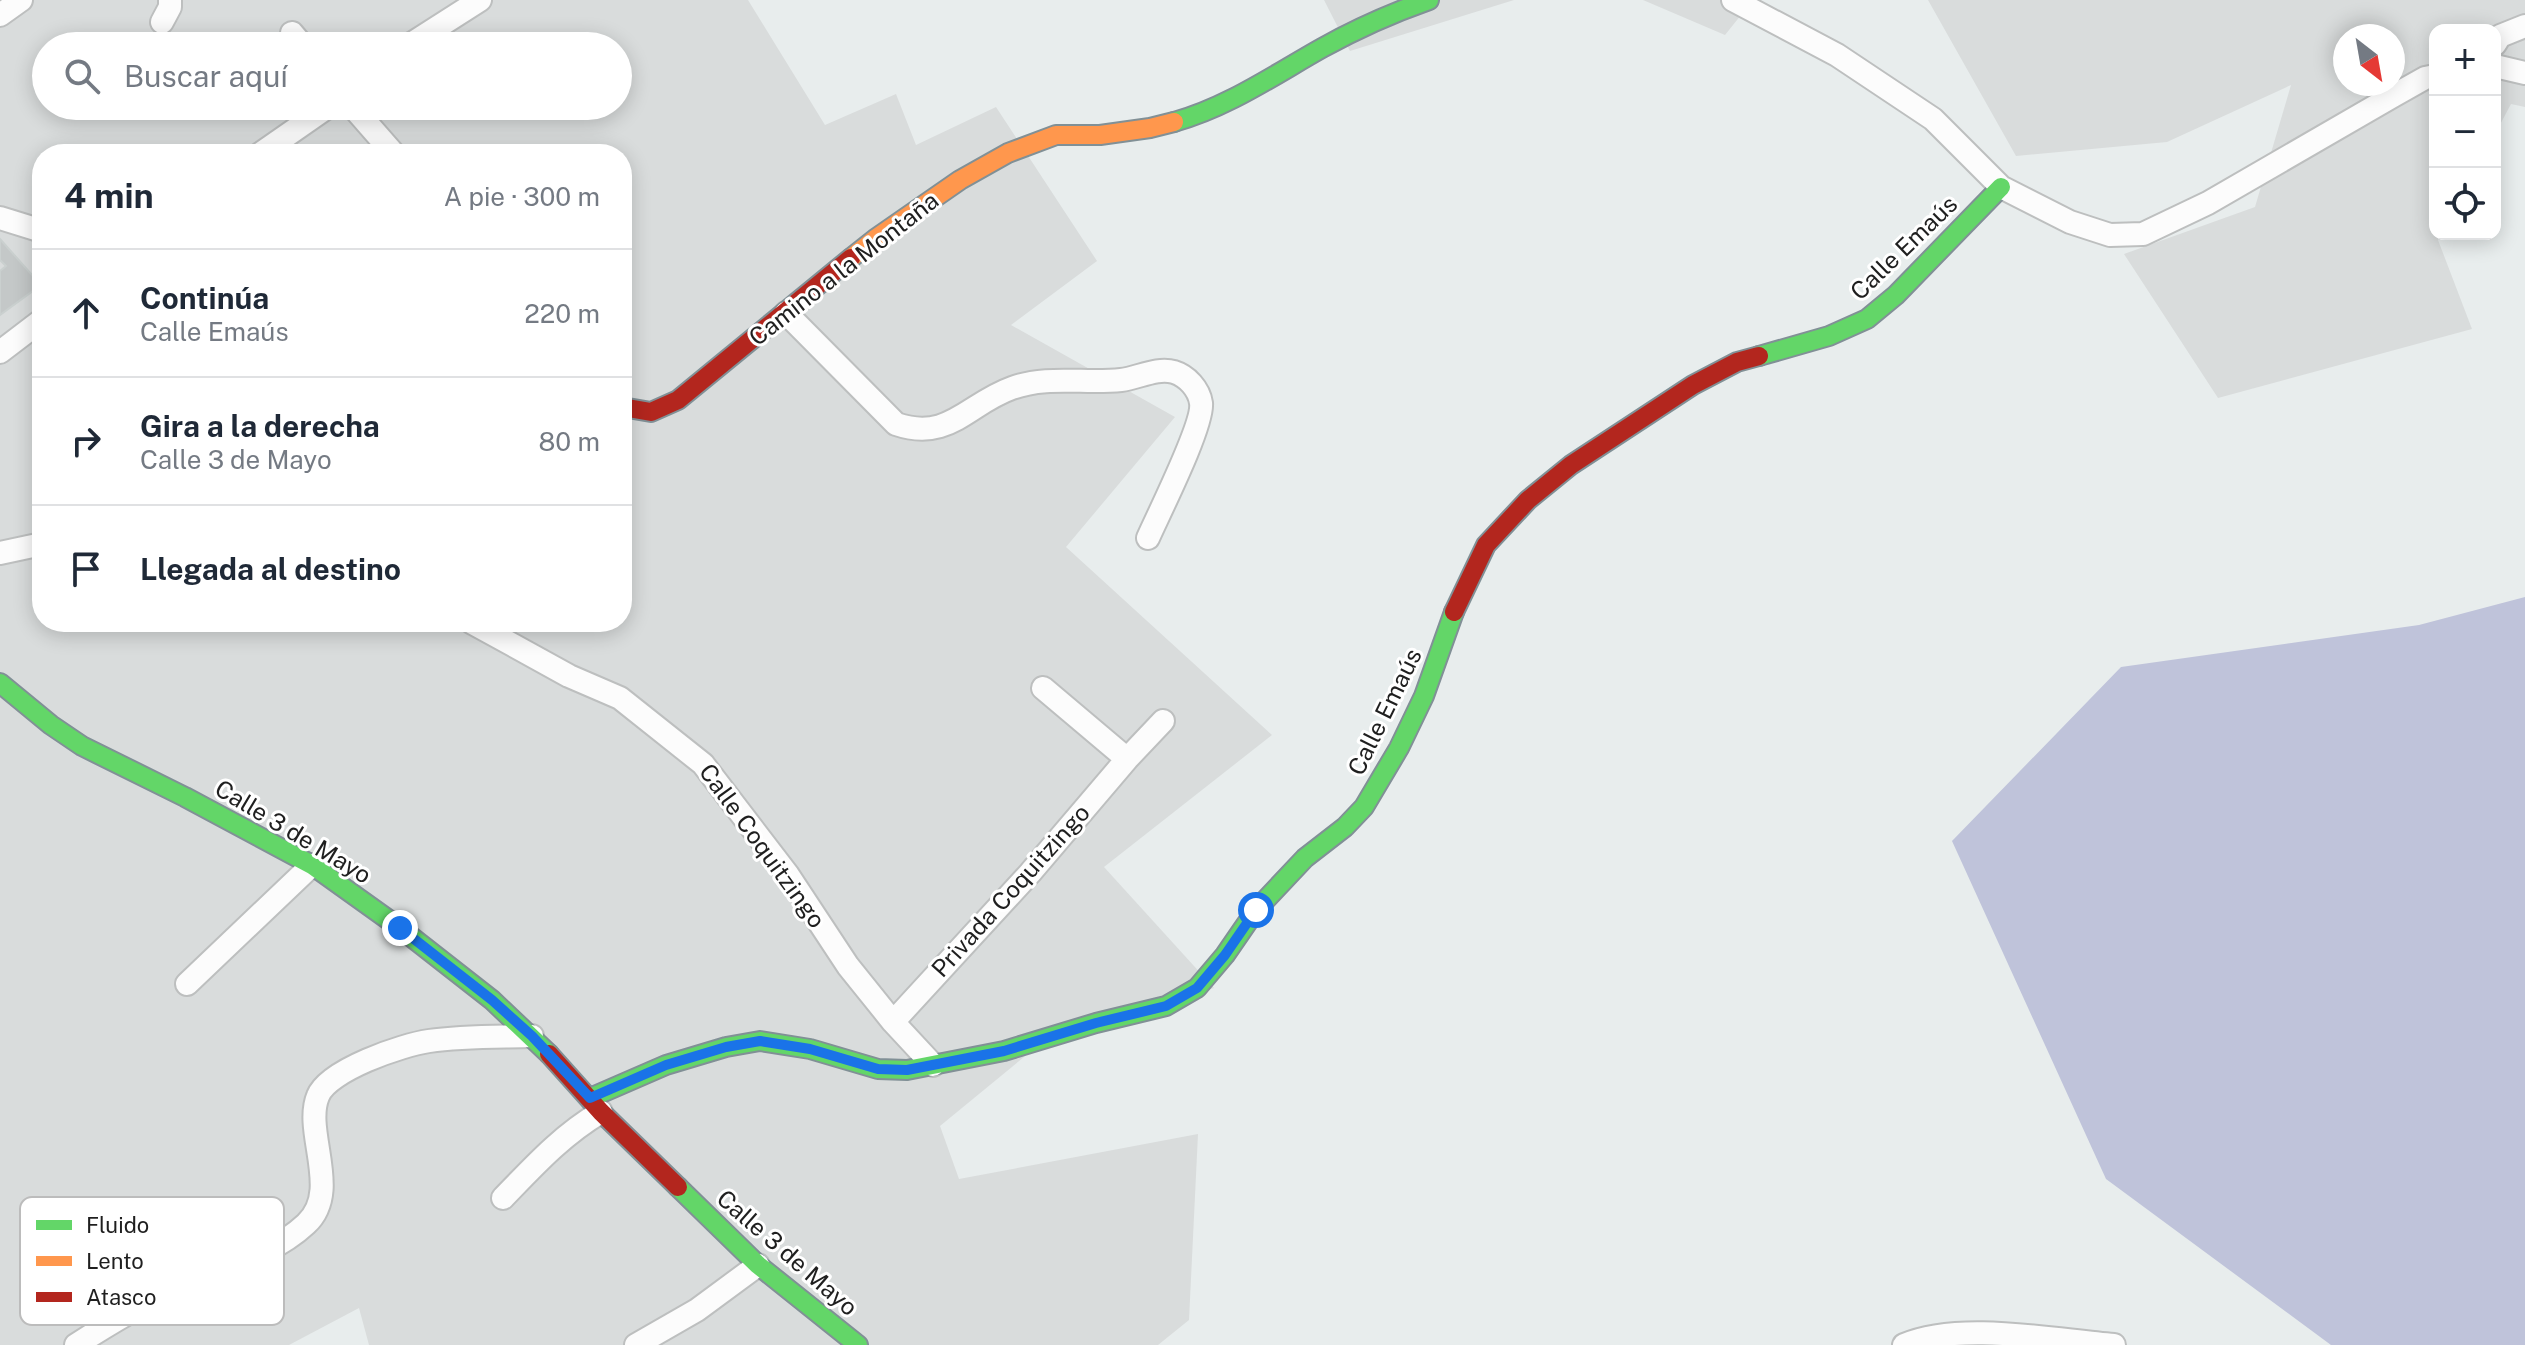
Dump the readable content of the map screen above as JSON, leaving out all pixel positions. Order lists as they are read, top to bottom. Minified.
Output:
{"streets":{"street":["Calle Emaús","Camino a la Montaña","Calle 3 de Mayo","Calle Coquitzingo","Privada Coquitzingo"]},"crossings":[["Calle Emaús","Calle 3 de Mayo"],["Calle Emaús","Calle Coquitzingo"],["Calle Coquitzingo","Privada Coquitzingo"]],"legend":["Fluido","Lento","Atasco"],"north":"bottom right","page":{"map_buttons":["+","−"],"search":"Buscar aquí","heading":["4 min","A pie · 300 m"],"list":[["Continúa","Calle Emaús","220 m"],["Gira a la derecha","Calle 3 de Mayo","80 m"],"Llegada al destino"]}}
